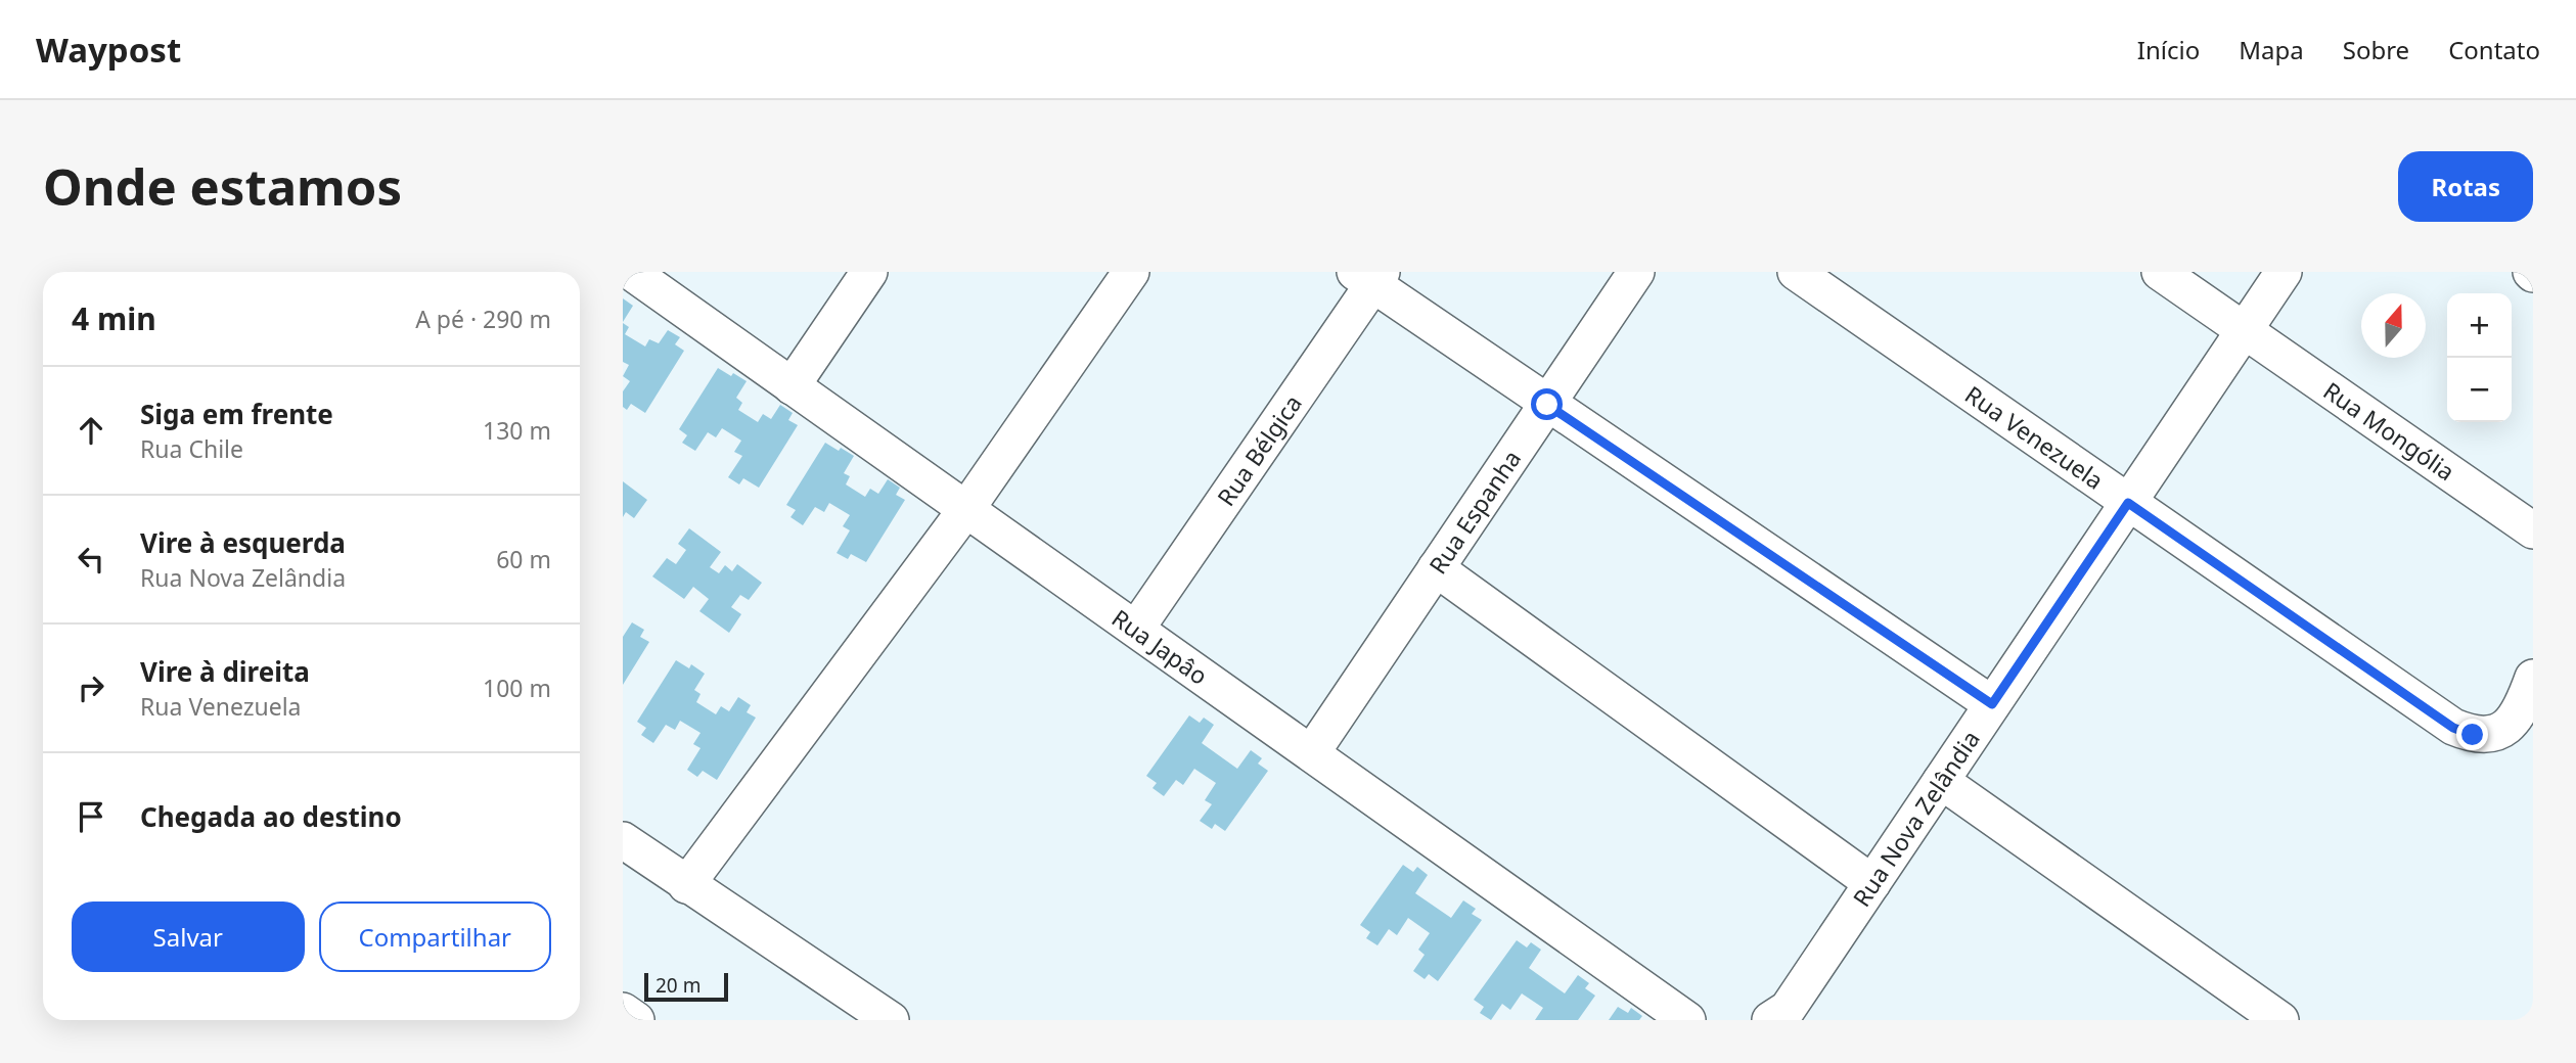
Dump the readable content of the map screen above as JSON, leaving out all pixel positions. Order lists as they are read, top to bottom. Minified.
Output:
{"streets":{"street":["Rua Mongólia","Rua Venezuela","Rua Bélgica","Rua Espanha","Rua Japâo","Rua Nova Zelândia"]},"crossings":[["Rua Mongólia","Rua Nova Zelândia"],["Rua Venezuela","Rua Nova Zelândia"],["Rua Bélgica","Rua Japâo"],["Rua Espanha","Rua Japâo"]],"scale_bar":"20 m","north":"top","page":{"header":"Waypost","nav":["Início","Mapa","Sobre","Contato"],"buttons":["Rotas",["Salvar","Compartilhar"]],"title":"Onde estamos","heading":["4 min","A pé · 290 m"],"map_buttons":["+","−"],"list":[["Siga em frente","Rua Chile","130 m"],["Vire à esquerda","Rua Nova Zelândia","60 m"],["Vire à direita","Rua Venezuela","100 m"],"Chegada ao destino"],"scale":"20 m"}}
